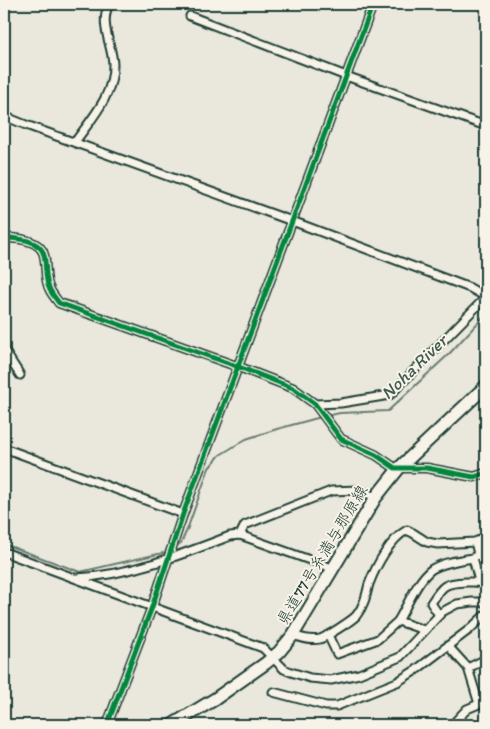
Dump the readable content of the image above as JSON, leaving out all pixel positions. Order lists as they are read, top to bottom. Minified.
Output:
{"streets":{"main road":["県道77号糸満与那原線"]},"water":["Noha River"]}
